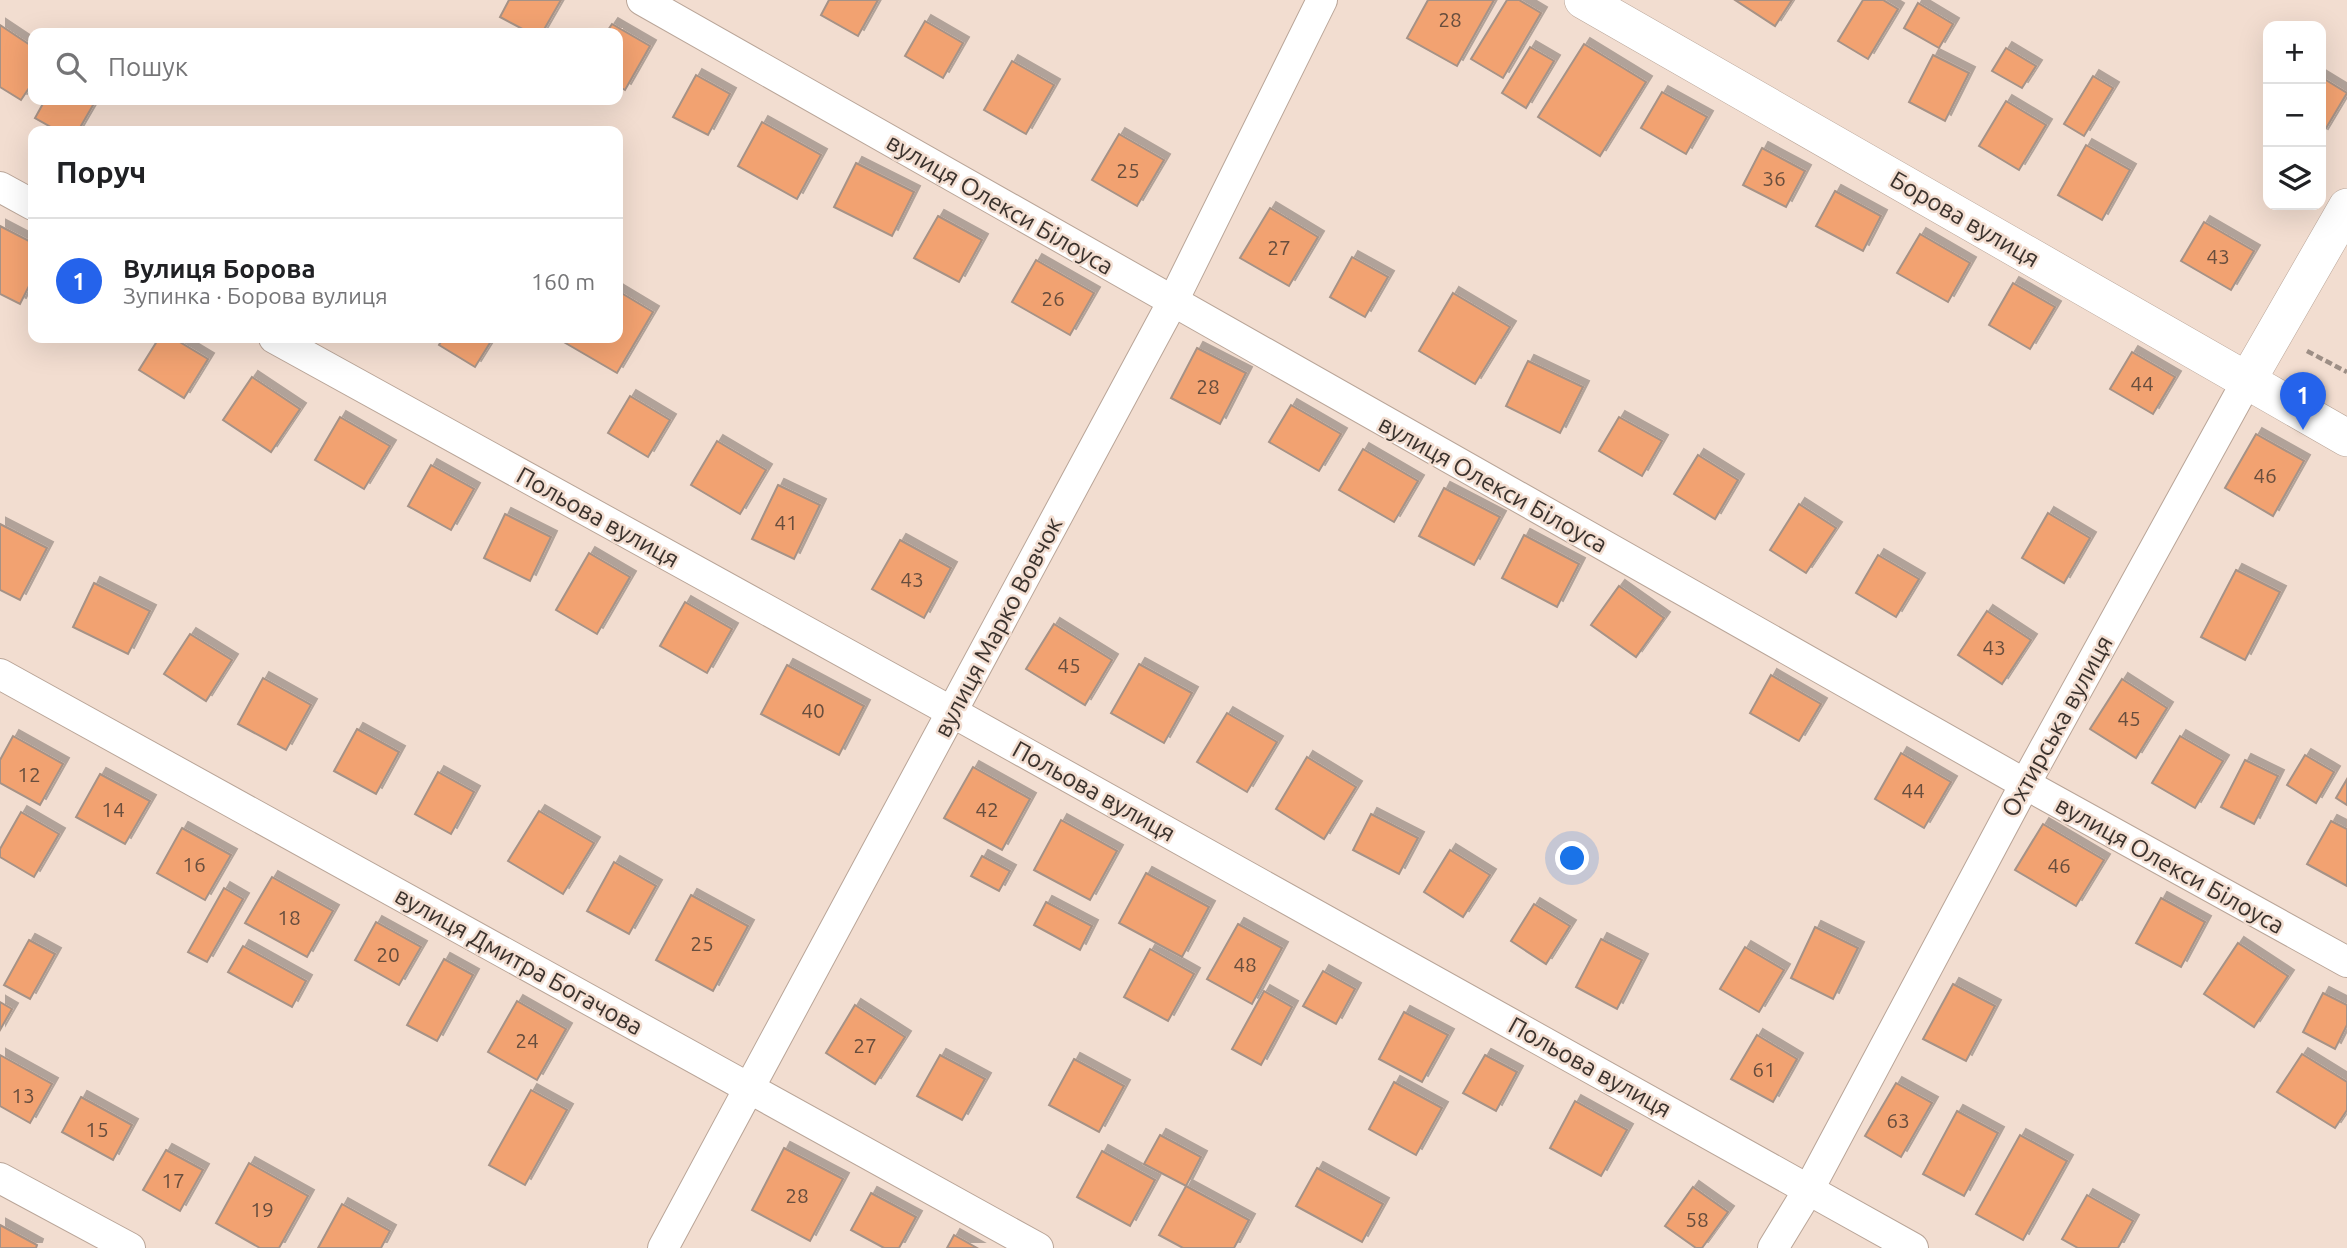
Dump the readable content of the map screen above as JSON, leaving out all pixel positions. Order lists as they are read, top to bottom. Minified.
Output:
{"streets":{"street":["вулиця Олекси Білоуса","Борова вулиця","Польова вулиця","вулиця Марко Вовчок","Охтирська вулиця","вулиця Дмитра Богачова"]},"crossings":[["вулиця Олекси Білоуса","вулиця Марко Вовчок"],["вулиця Олекси Білоуса","Охтирська вулиця"],["Борова вулиця","Охтирська вулиця"],["Польова вулиця","вулиця Марко Вовчок"],["Польова вулиця","Охтирська вулиця"],["вулиця Марко Вовчок","вулиця Дмитра Богачова"]],"house_numbers":["28","25","36","27","43","26","44","28","46","41","43","43","45","40","45","12","44","14","42","16","46","18","25","20","48","24","27","61","13","63","15","17","28","19","58"],"page":{"map_buttons":["+","−"],"search":"Пошук","heading":"Поруч","list":[{"mark":"1","name":"Вулиця Борова","note":"Зупинка · Борова вулиця","value":"160 m"}],"pins":"1"}}
